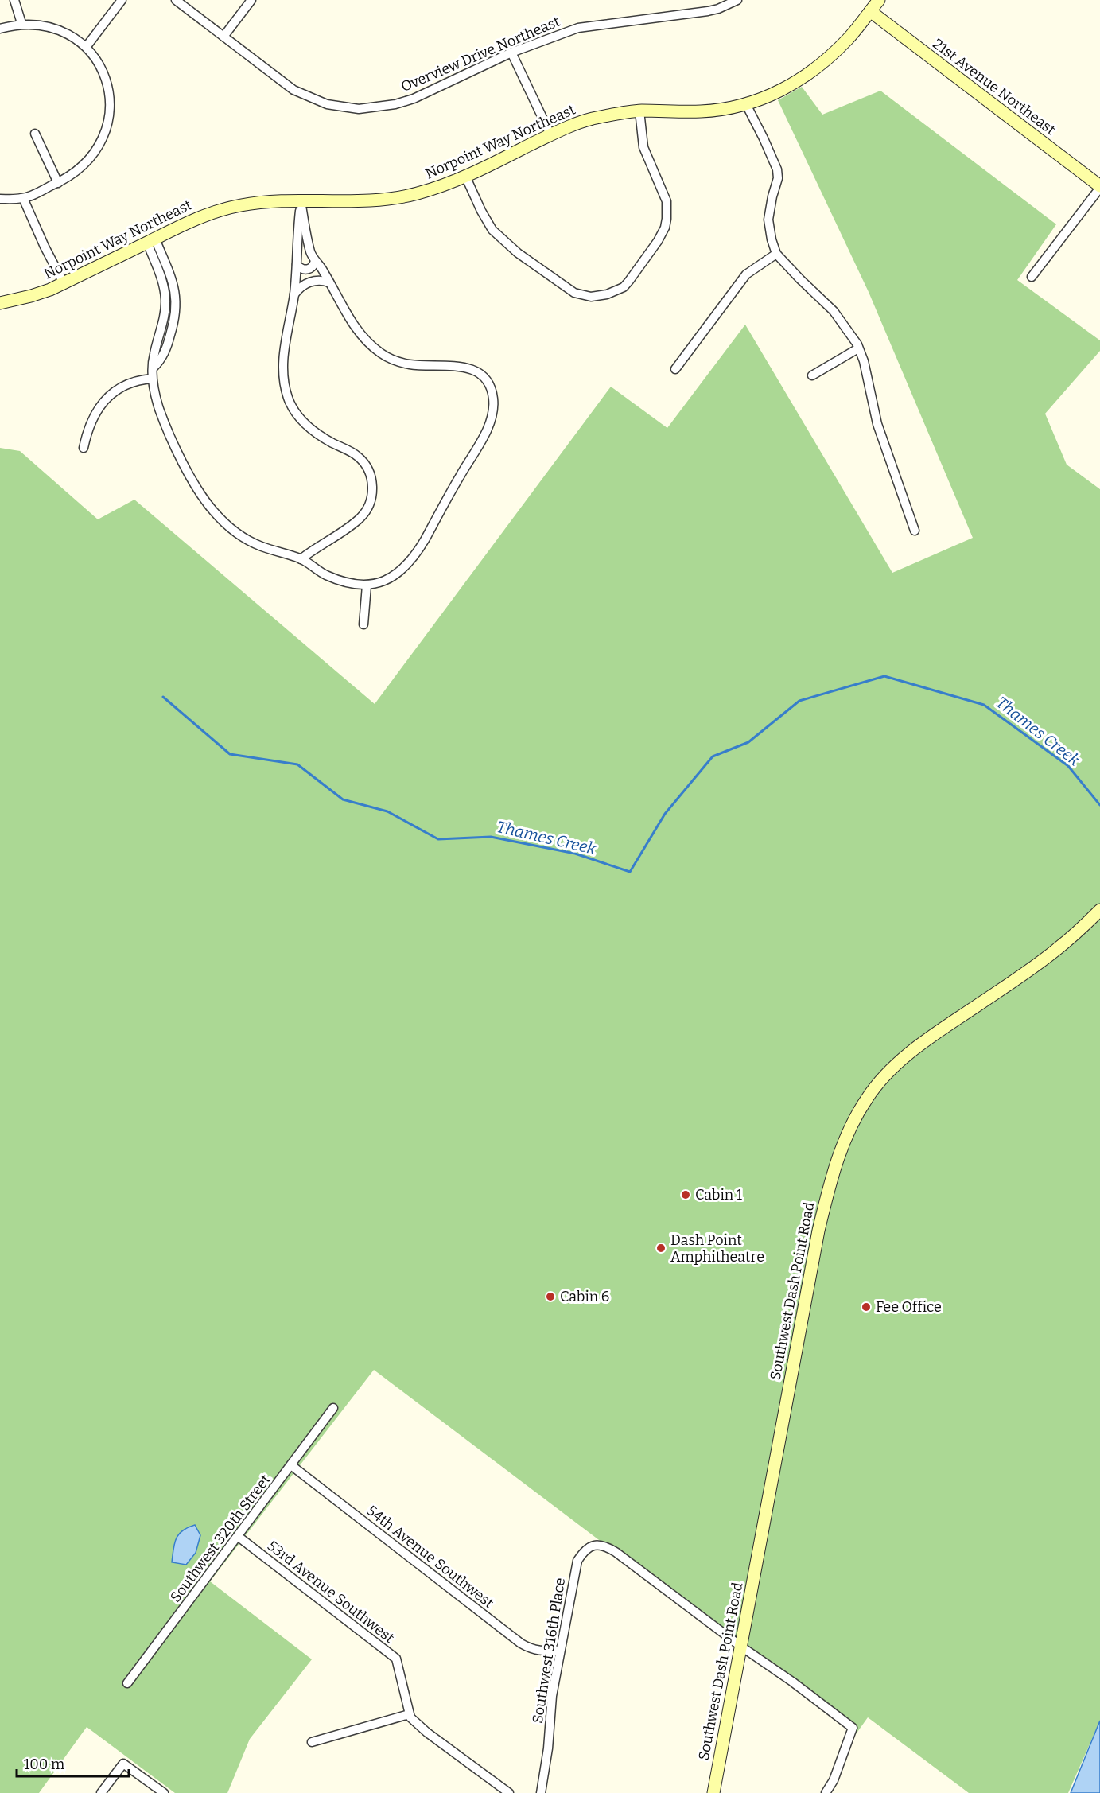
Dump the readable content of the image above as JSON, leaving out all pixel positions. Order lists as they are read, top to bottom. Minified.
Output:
{"streets":{"street":["Overview Drive Northeast","21st Avenue Northeast","Norpoint Way Northeast","Southwest Dash Point Road","Southwest 320th Street","54th Avenue Southwest","53rd Avenue Southwest","Southwest 316th Place"]},"crossings":[["21st Avenue Northeast","Norpoint Way Northeast"],["Southwest Dash Point Road","Southwest 316th Place"],["Southwest 320th Street","54th Avenue Southwest"],["Southwest 320th Street","53rd Avenue Southwest"],["54th Avenue Southwest","Southwest 316th Place"]],"water":["Thames Creek"],"places":["Cabin 1","Dash Point Amphitheatre","Cabin 6","Fee Office"],"scale_bar":"100 m"}
